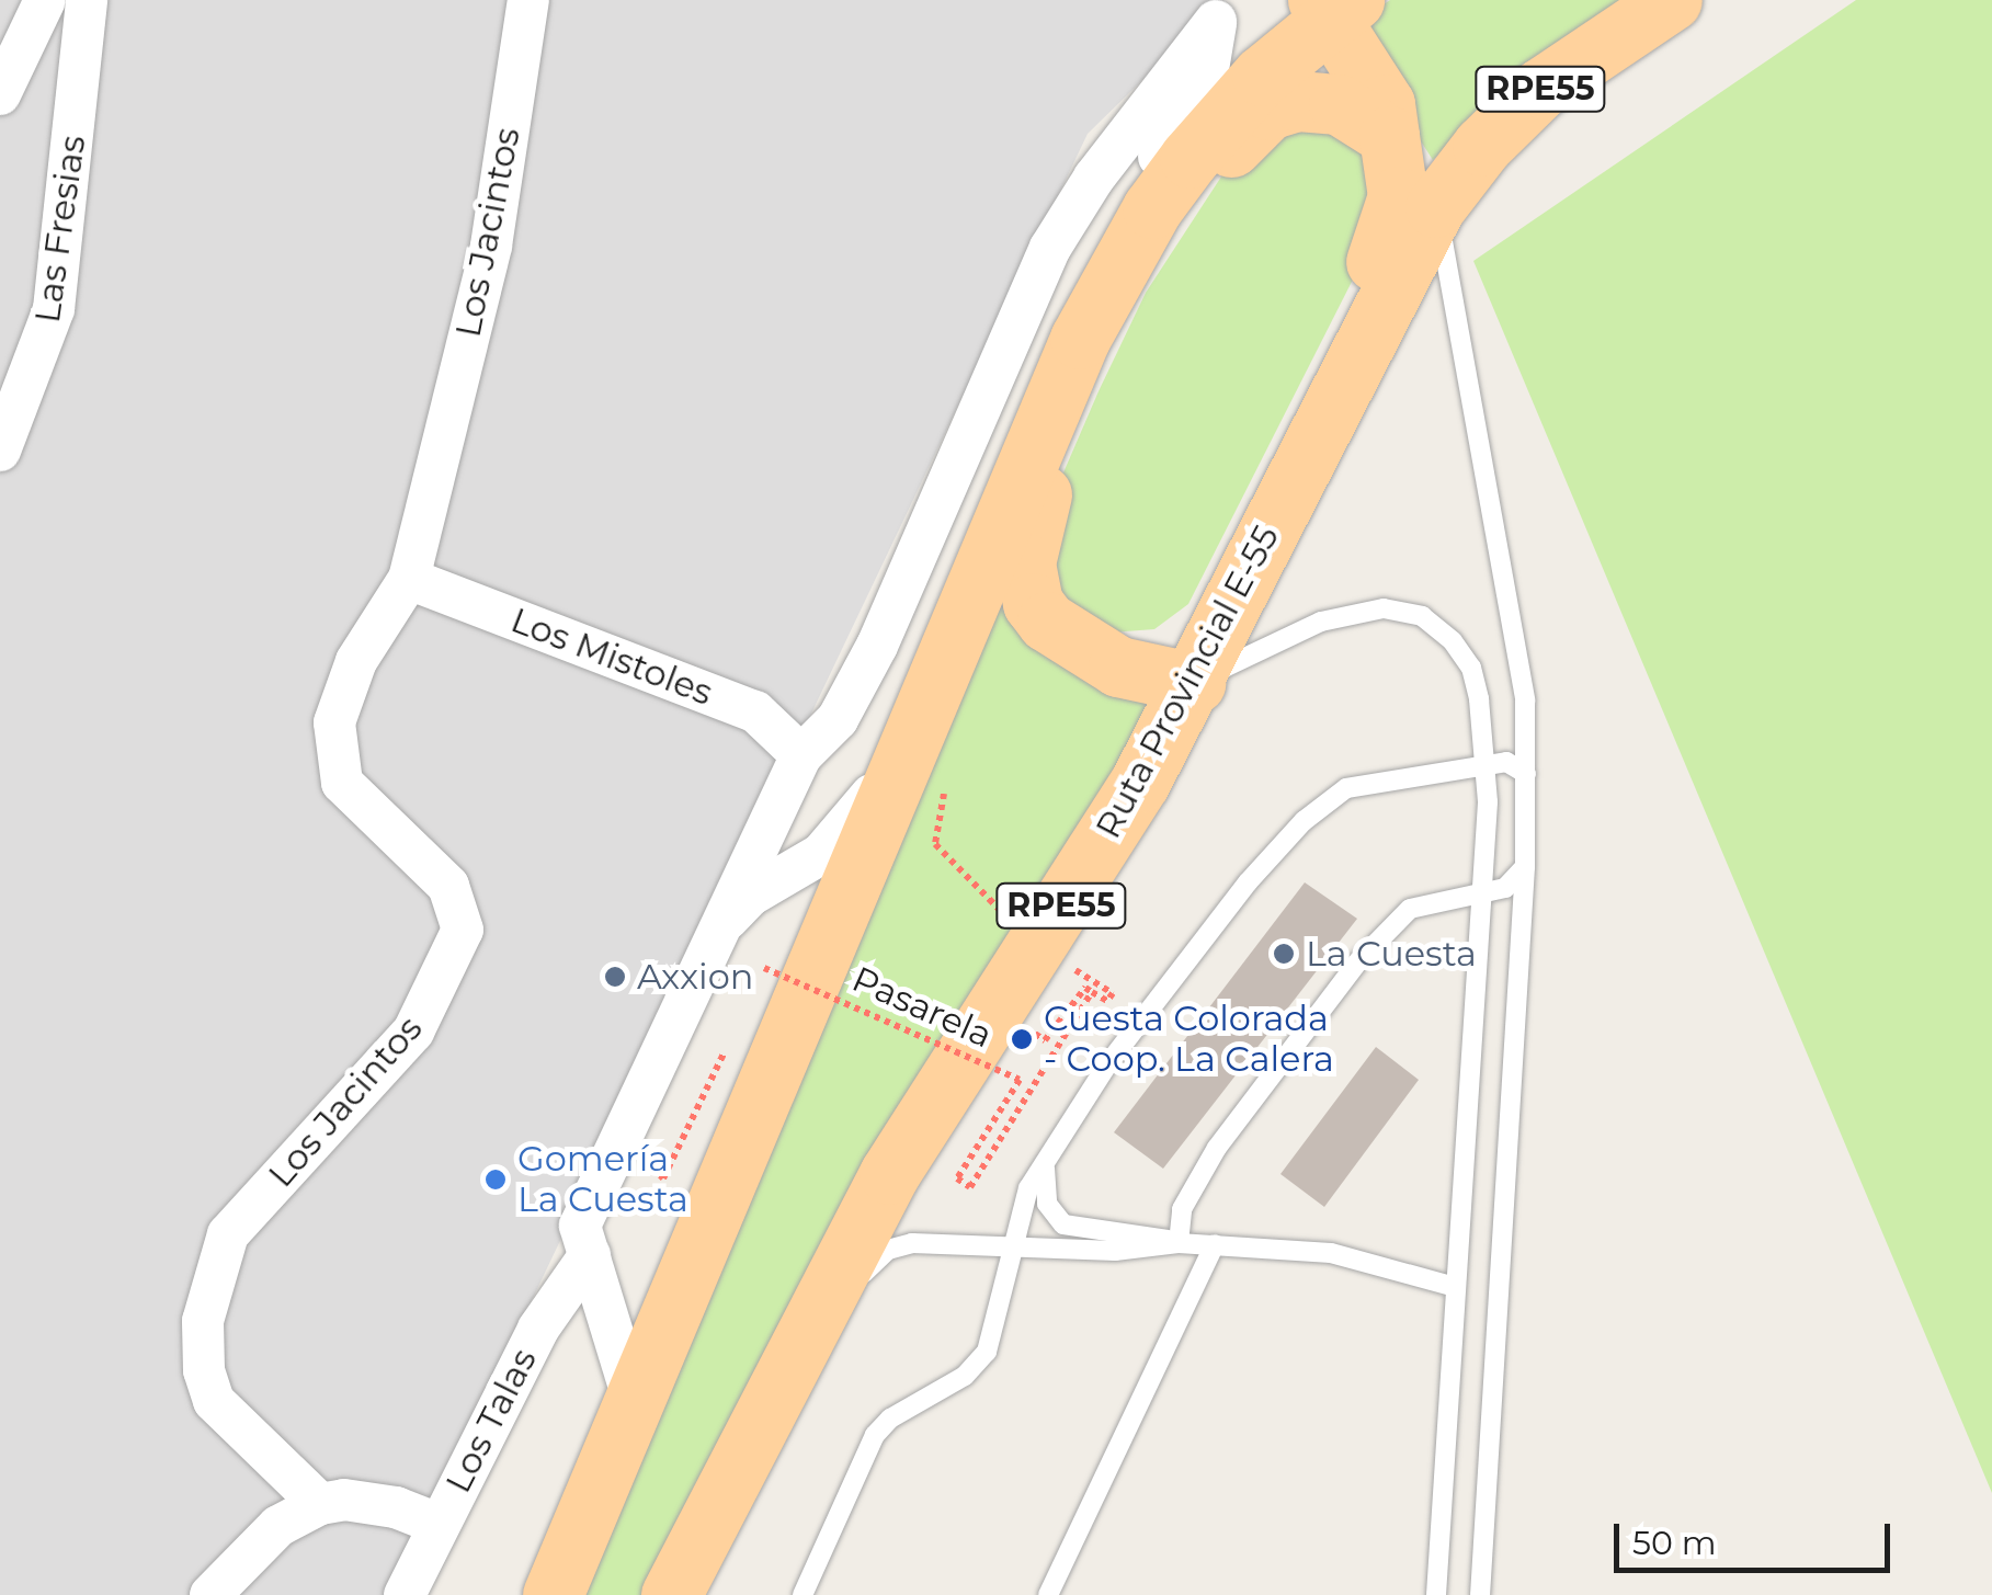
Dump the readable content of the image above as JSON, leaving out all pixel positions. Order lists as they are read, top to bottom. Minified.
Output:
{"streets":{"main road":["RPE55","Ruta Provincial E-55"],"street":["Las Fresias","Los Jacintos","Los Mistoles","Los Talas"],"path":["Pasarela"]},"crossings":[["RPE55","Ruta Provincial E-55"],["Los Jacintos","Los Mistoles"]],"places":["La Cuesta","Axxion","Cuesta Colorada - Coop. La Calera","Gomería La Cuesta"],"scale_bar":"50 m"}
